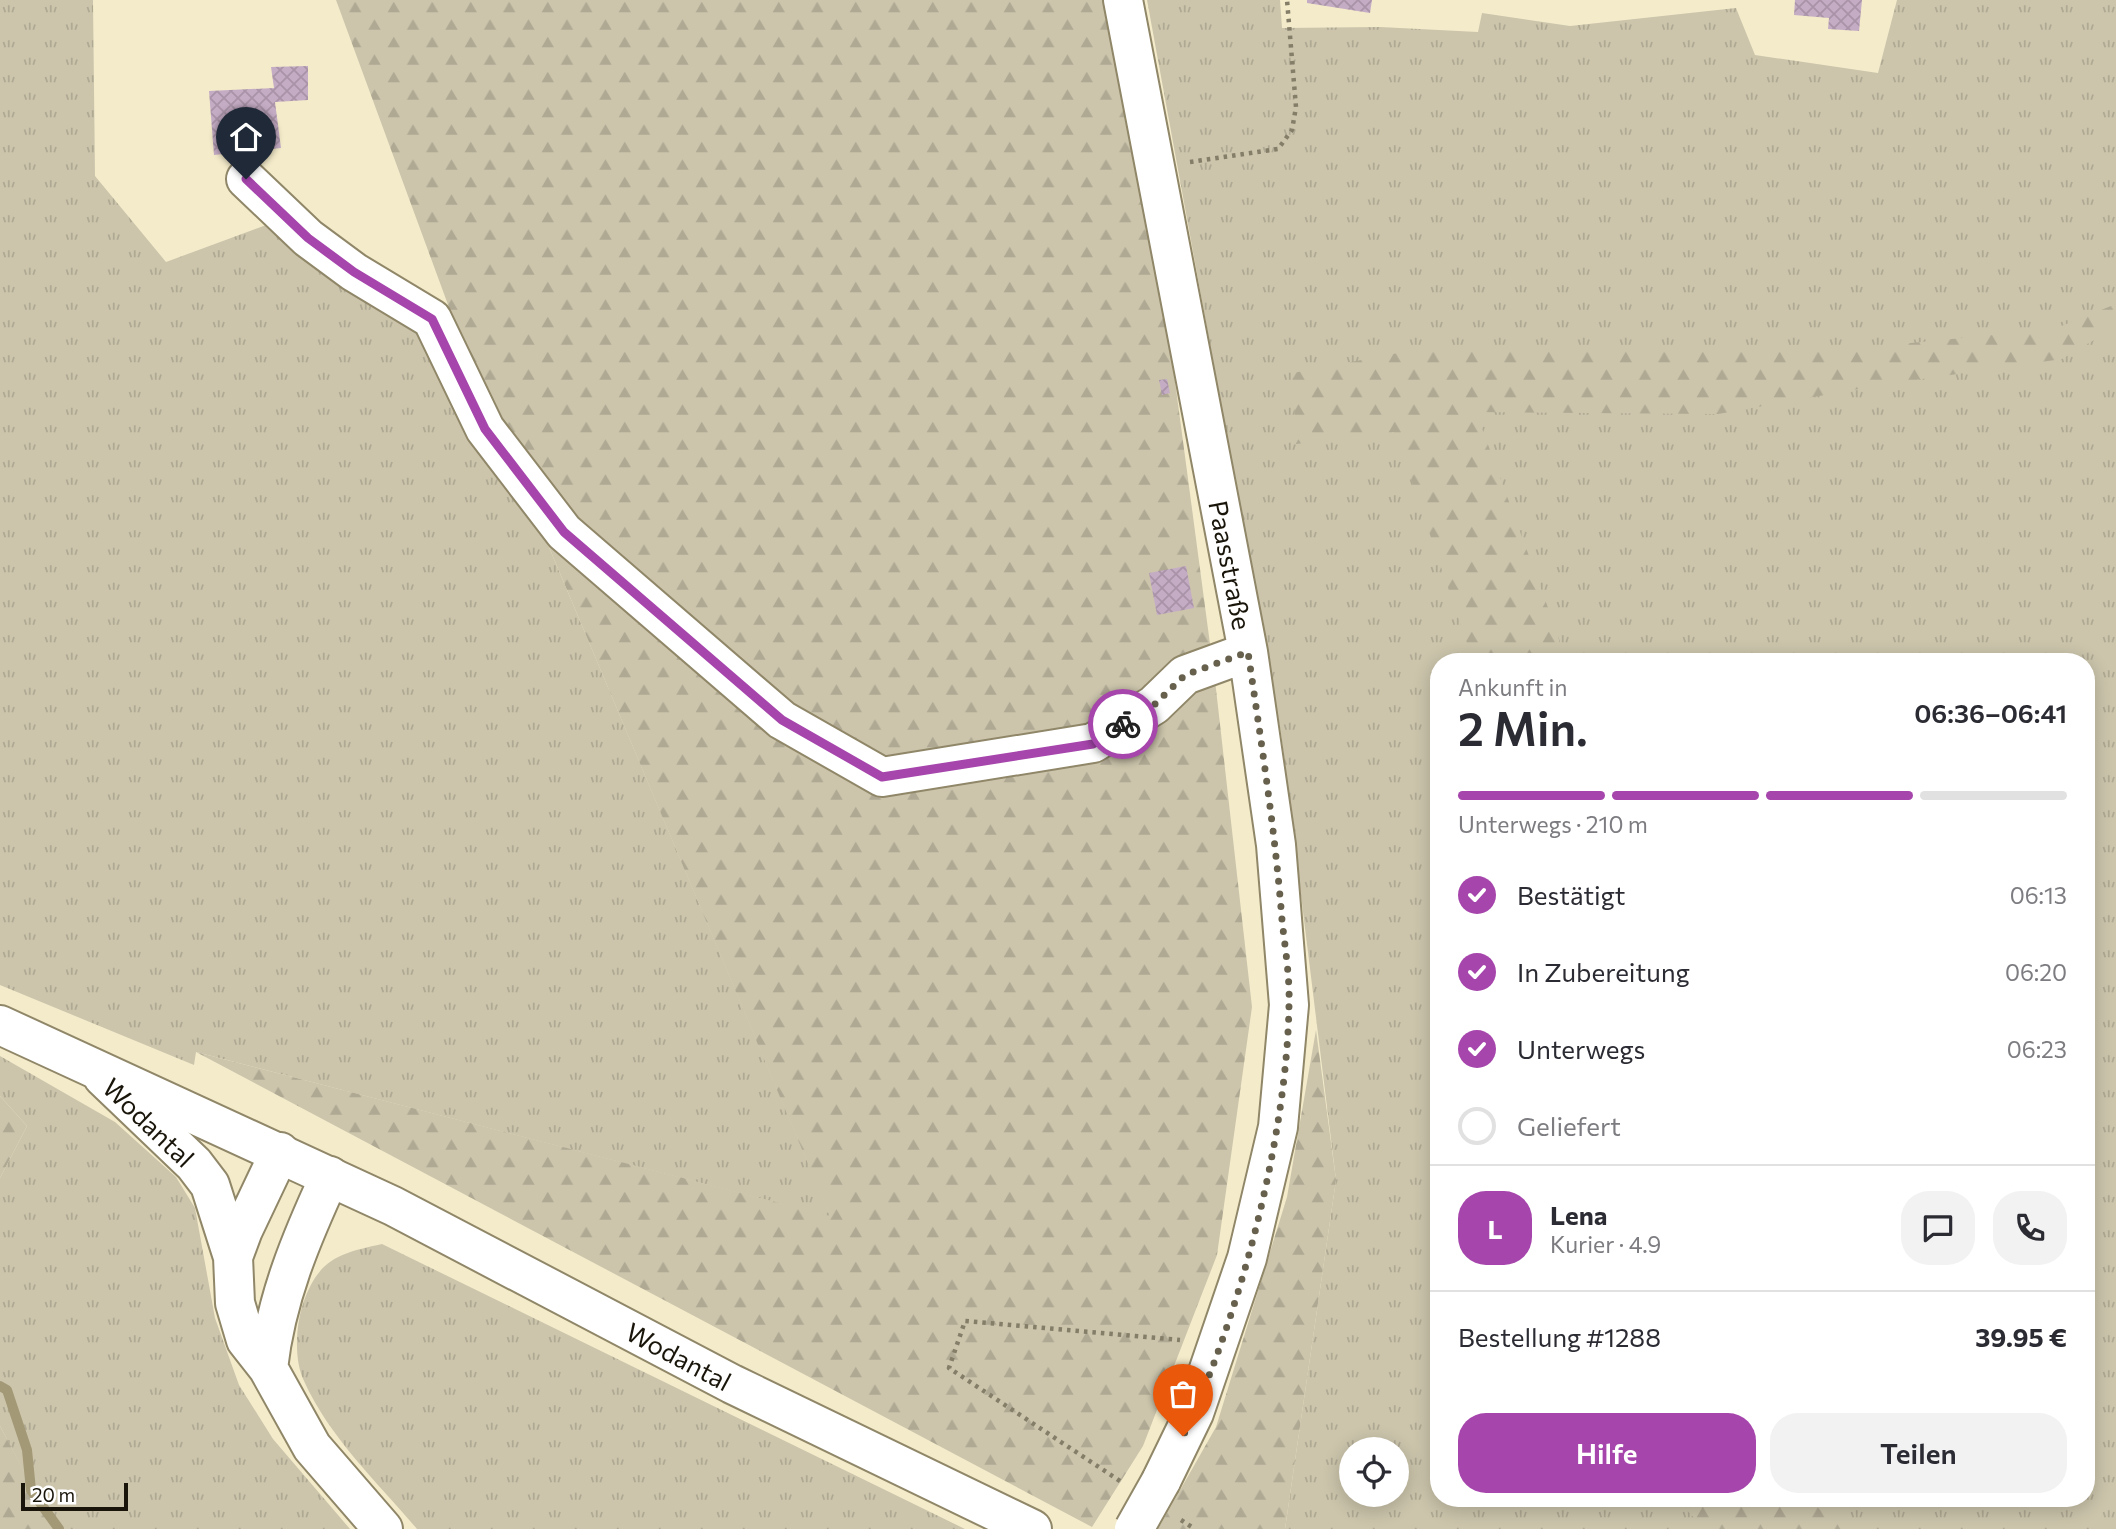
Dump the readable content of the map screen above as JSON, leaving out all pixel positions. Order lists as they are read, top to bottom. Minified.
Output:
{"streets":{"street":["Paasstraße","Wodantal"]},"scale_bar":"20 m","page":{"heading":["2 Min.","Ankunft in","06:36–06:41"],"panel":["Lena","Kurier · 4.9","Bestellung #1288","39.95 €"],"bar":"Unterwegs · 210 m","list":[["Bestätigt","06:13"],["In Zubereitung","06:20"],["Unterwegs","06:23"],"Geliefert"],"round":"L","buttons":["Hilfe","Teilen"],"scale":"20 m"}}
